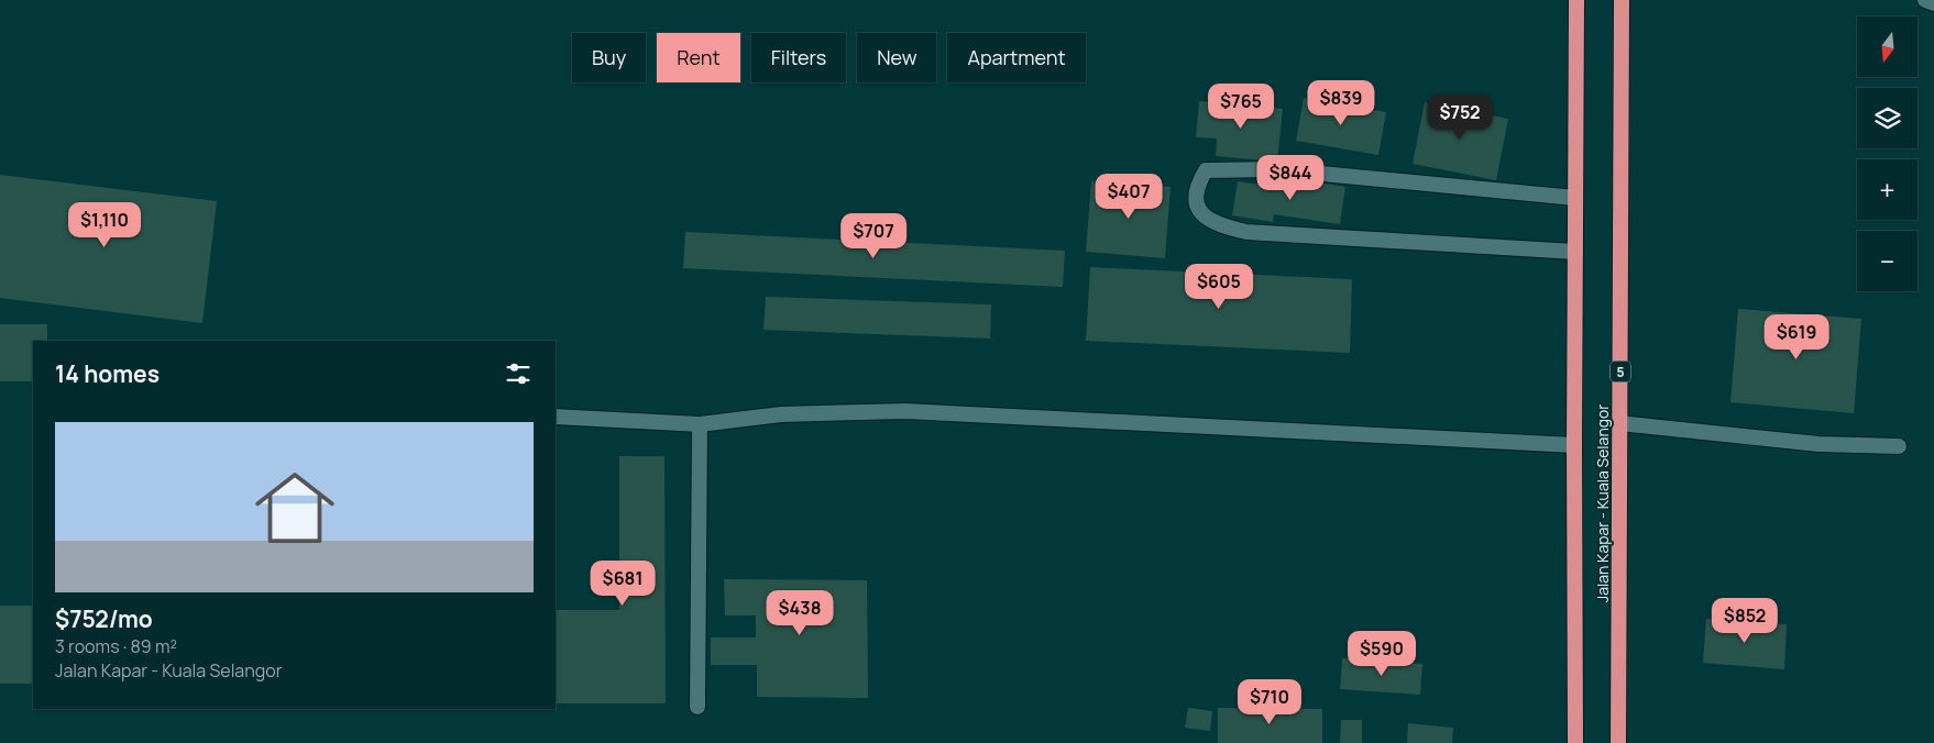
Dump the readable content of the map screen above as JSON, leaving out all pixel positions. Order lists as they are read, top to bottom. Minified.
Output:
{"streets":{"highway":["5","Jalan Kapar - Kuala Selangor"]},"north":"bottom","page":{"map_buttons":["+","−"],"chip":["Buy","Rent","Filters","New","Apartment"],"price":["$839","$765","$752","$844","$407","$1,110","$707","$605","$619","$681","$438","$852","$590","$710"],"heading":"14 homes","list":[{"name":"$752/mo","note":"3 rooms · 89 m² · Jalan Kapar - Kuala Selangor"}]}}
